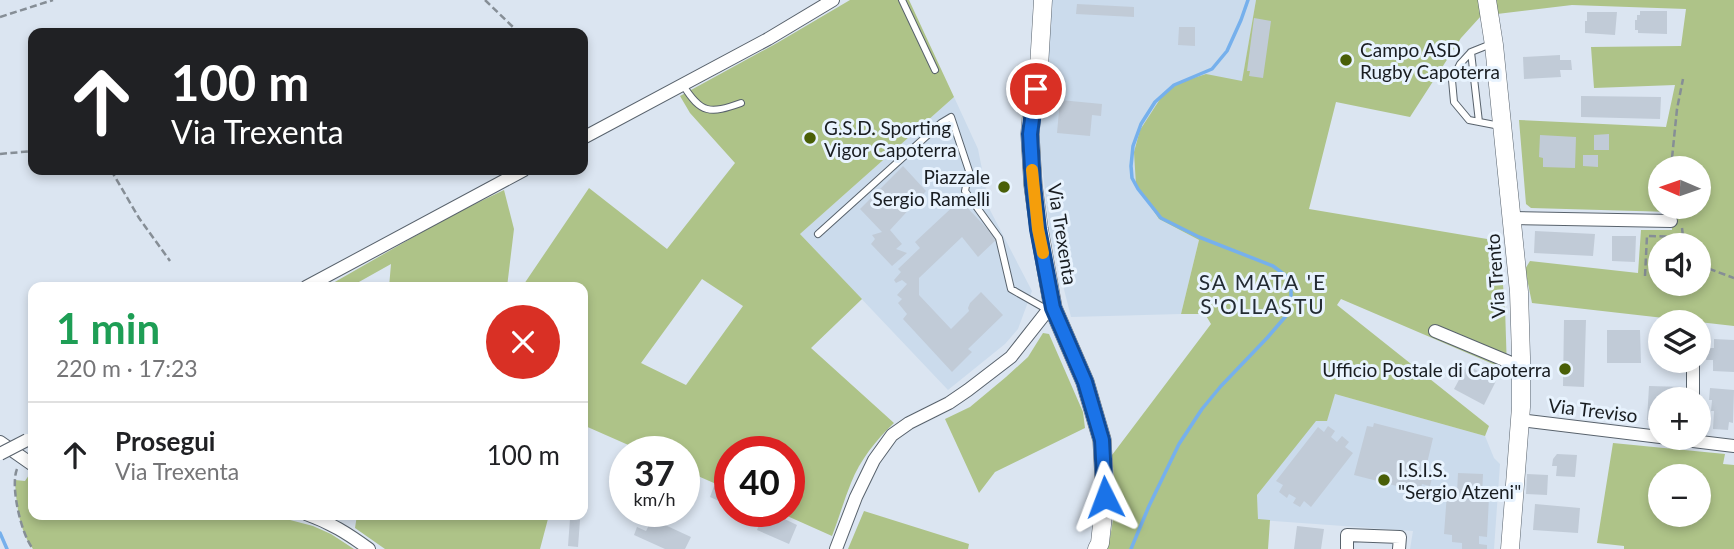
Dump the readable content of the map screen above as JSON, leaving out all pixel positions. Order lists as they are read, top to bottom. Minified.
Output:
{"streets":{"street":["Via Trexenta","Via Trento","Via Treviso"]},"crossings":[["Via Trento","Via Treviso"]],"districts":["SA MATA 'E S'OLLASTU"],"places":["Campo ASD Rugby Capoterra","G.S.D. Sporting Vigor Capoterra","Piazzale Sergio Ramelli","Ufficio Postale di Capoterra","I.S.I.S. \"Sergio Atzeni\""],"north":"left","page":{"turn":["100 m","Via Trexenta"],"map_buttons":["+","−"],"heading":["1 min","220 m · 17:23"],"list":[{"name":"Prosegui","note":"Via Trexenta","value":"100 m"}],"speed":"37 km/h","limit":"40"}}
